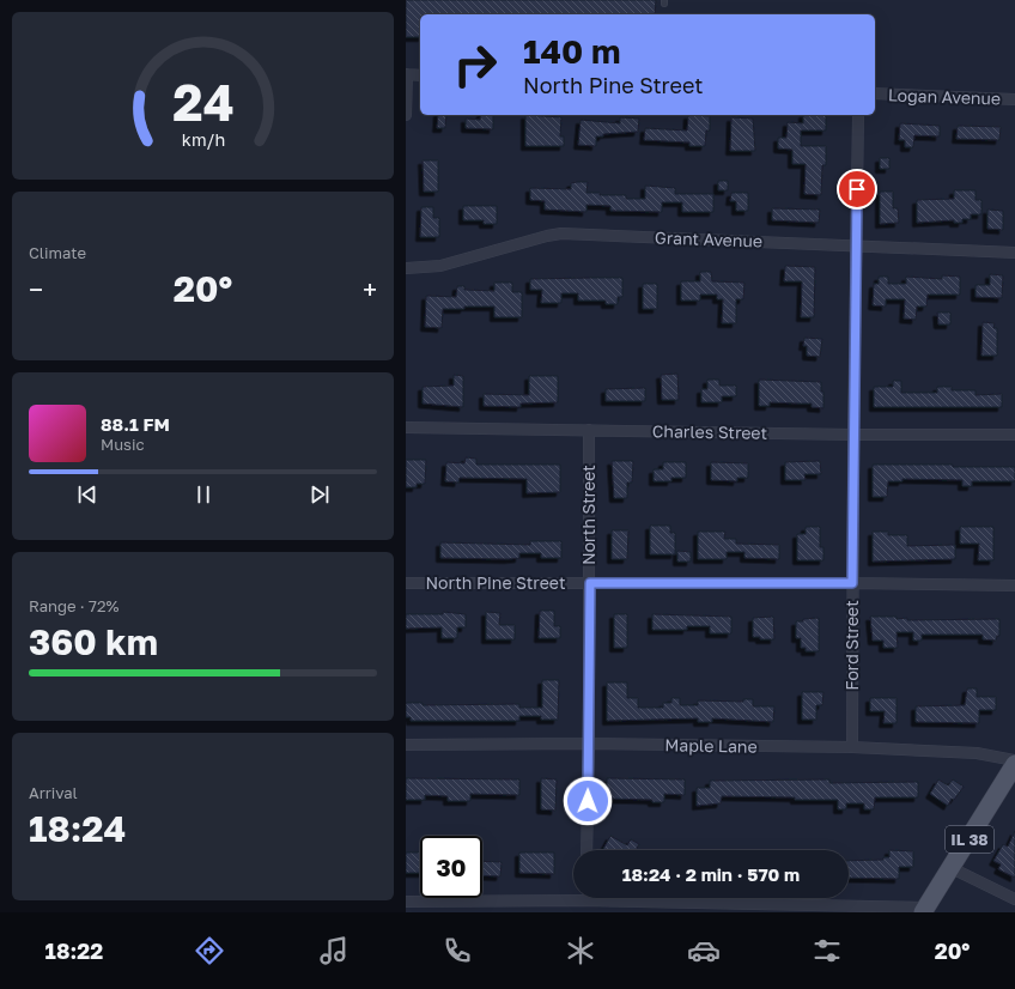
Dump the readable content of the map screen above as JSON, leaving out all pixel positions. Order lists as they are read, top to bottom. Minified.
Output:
{"streets":{"main road":["IL 38"],"street":["Logan Avenue","Grant Avenue","Charles Street","North Street","North Pine Street","Ford Street","Maple Lane"]},"crossings":[["Grant Avenue","Ford Street"],["Charles Street","North Street"],["Charles Street","Ford Street"],["North Street","North Pine Street"],["North Street","Maple Lane"],["North Pine Street","Ford Street"],["Ford Street","Maple Lane"]],"page":{"turn":["140 m","North Pine Street"],"tile":["Climate",["Range · 72%","360 km"],["Arrival","18:24"]],"heat":["−","20°","+"],"song":["88.1 FM","Music"],"limit":"30","trip":"18:24 · 2 min · 570 m","tabs":["18:22","20°"],"gauge":["24","km/h"]}}
